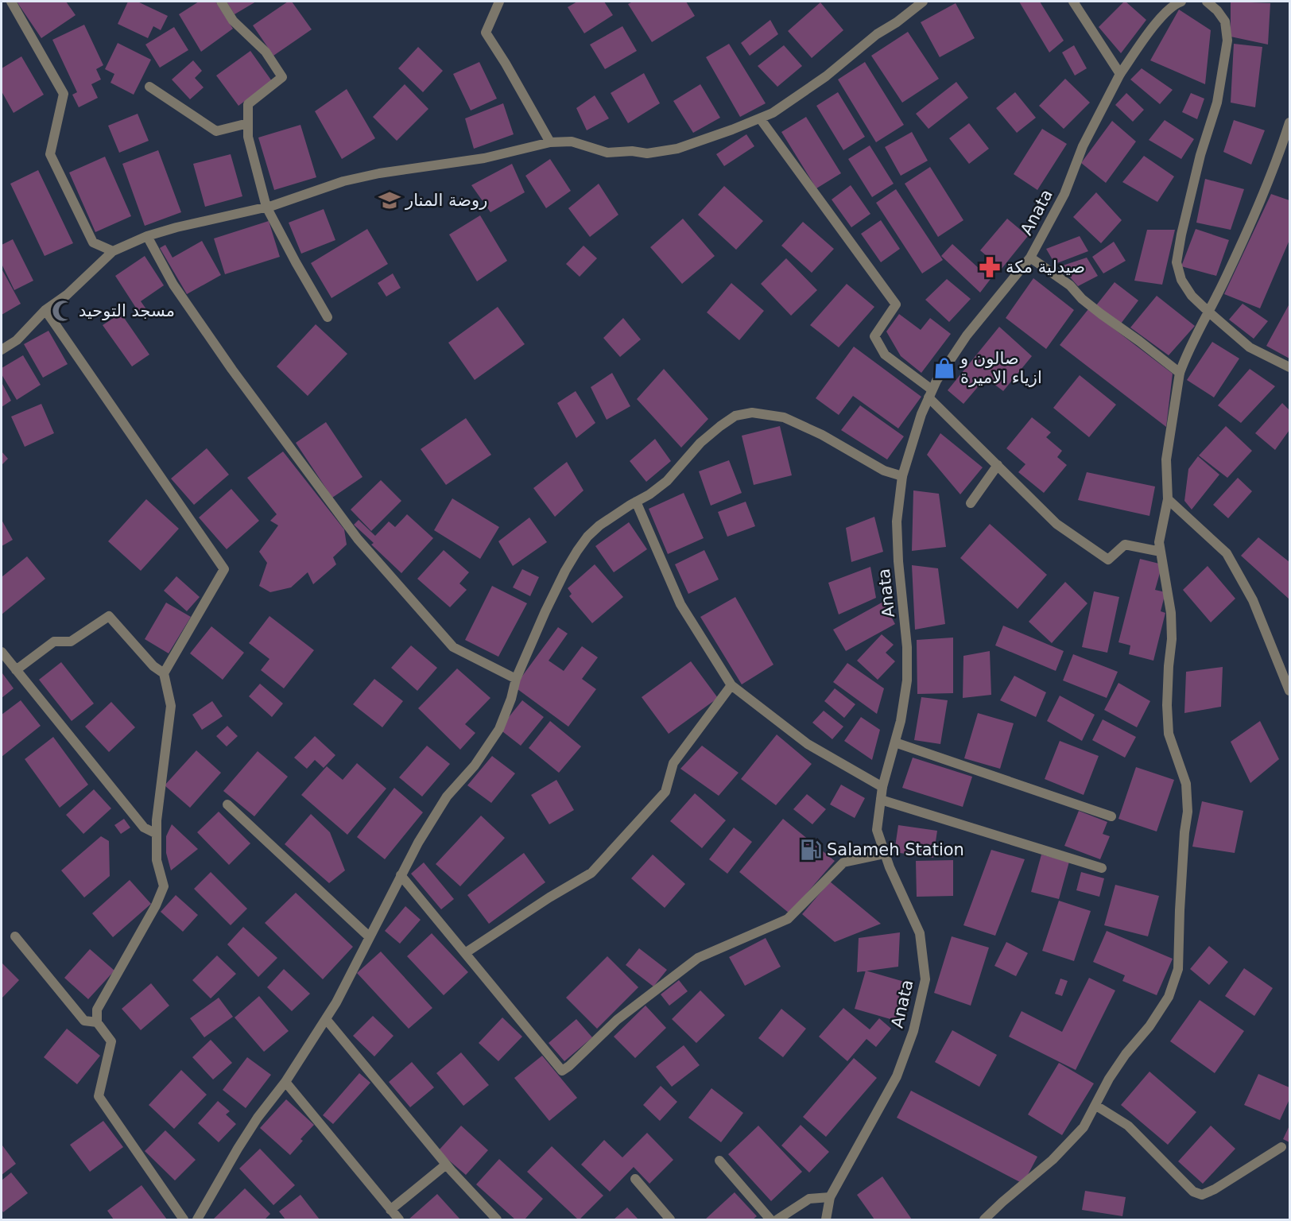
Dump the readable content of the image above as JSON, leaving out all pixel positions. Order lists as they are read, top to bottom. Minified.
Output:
{"streets":{"street":["Anata"]},"places":{"school or university":["روضة المنار"],"pharmacy":["صيدلية مكة"],"mosque":["مسجد التوحيد"],"shop":["صالون و ازياء الاميرة"],"fuel station":["Salameh Station"]}}
